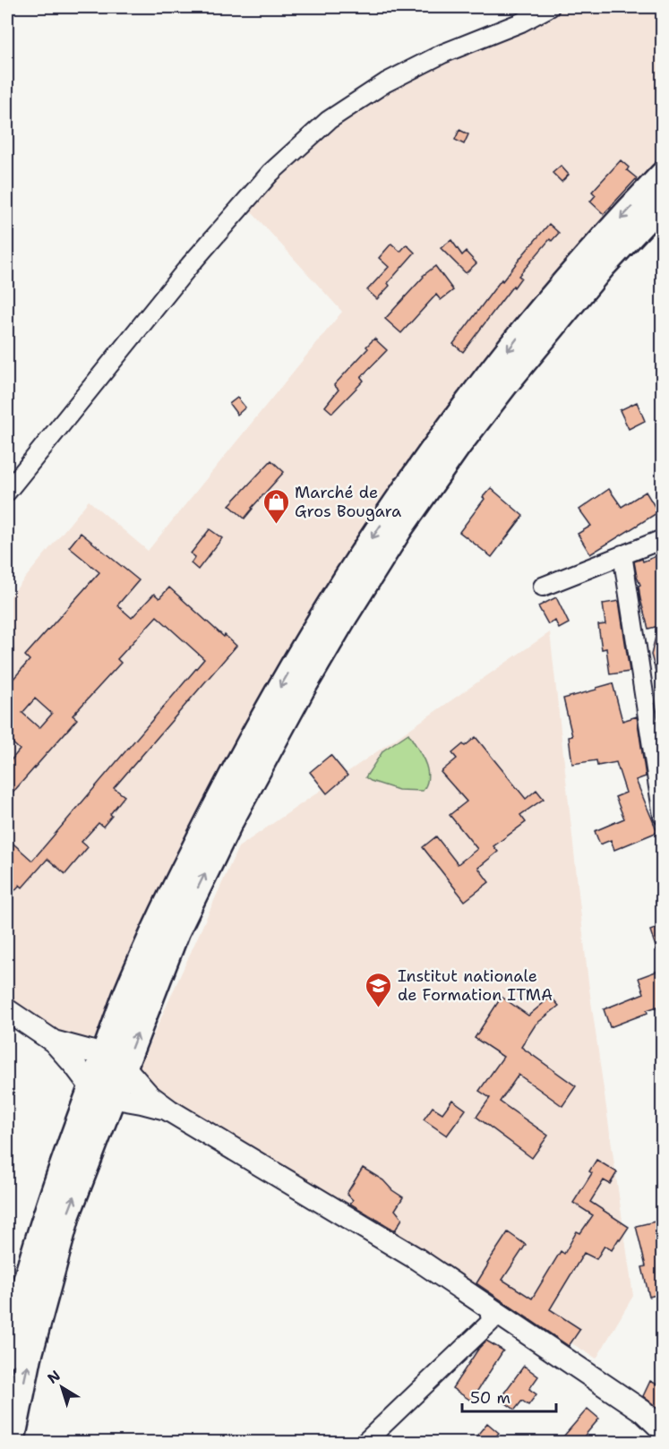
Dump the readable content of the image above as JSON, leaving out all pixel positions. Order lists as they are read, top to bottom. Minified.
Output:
{"places":{"shop":["Marché de Gros Bougara"],"school or university":["Institut nationale de Formation ITMA"]},"scale_bar":"50 m","north":"top left"}
